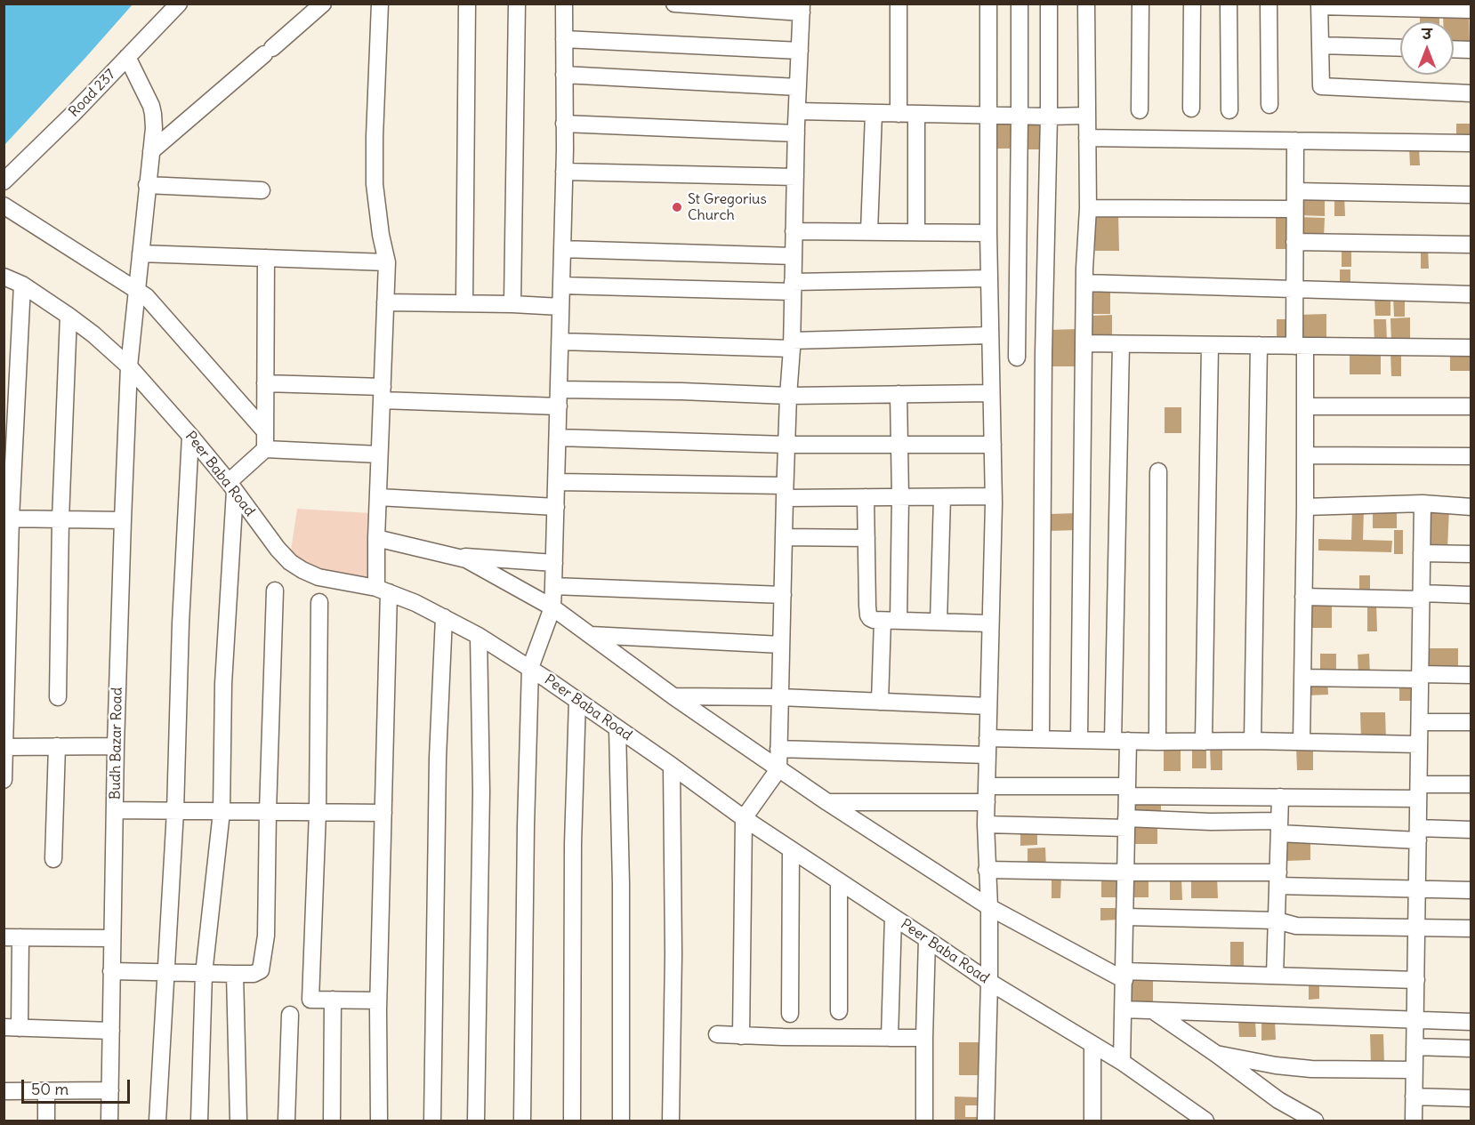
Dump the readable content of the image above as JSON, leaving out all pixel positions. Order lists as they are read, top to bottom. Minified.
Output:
{"streets":{"street":["Road 237","Peer Baba Road","Budh Bazar Road"]},"crossings":[["Road 237","Budh Bazar Road"],["Peer Baba Road","Budh Bazar Road"]],"places":["St Gregorius Church"],"scale_bar":"50 m","north":"top"}
